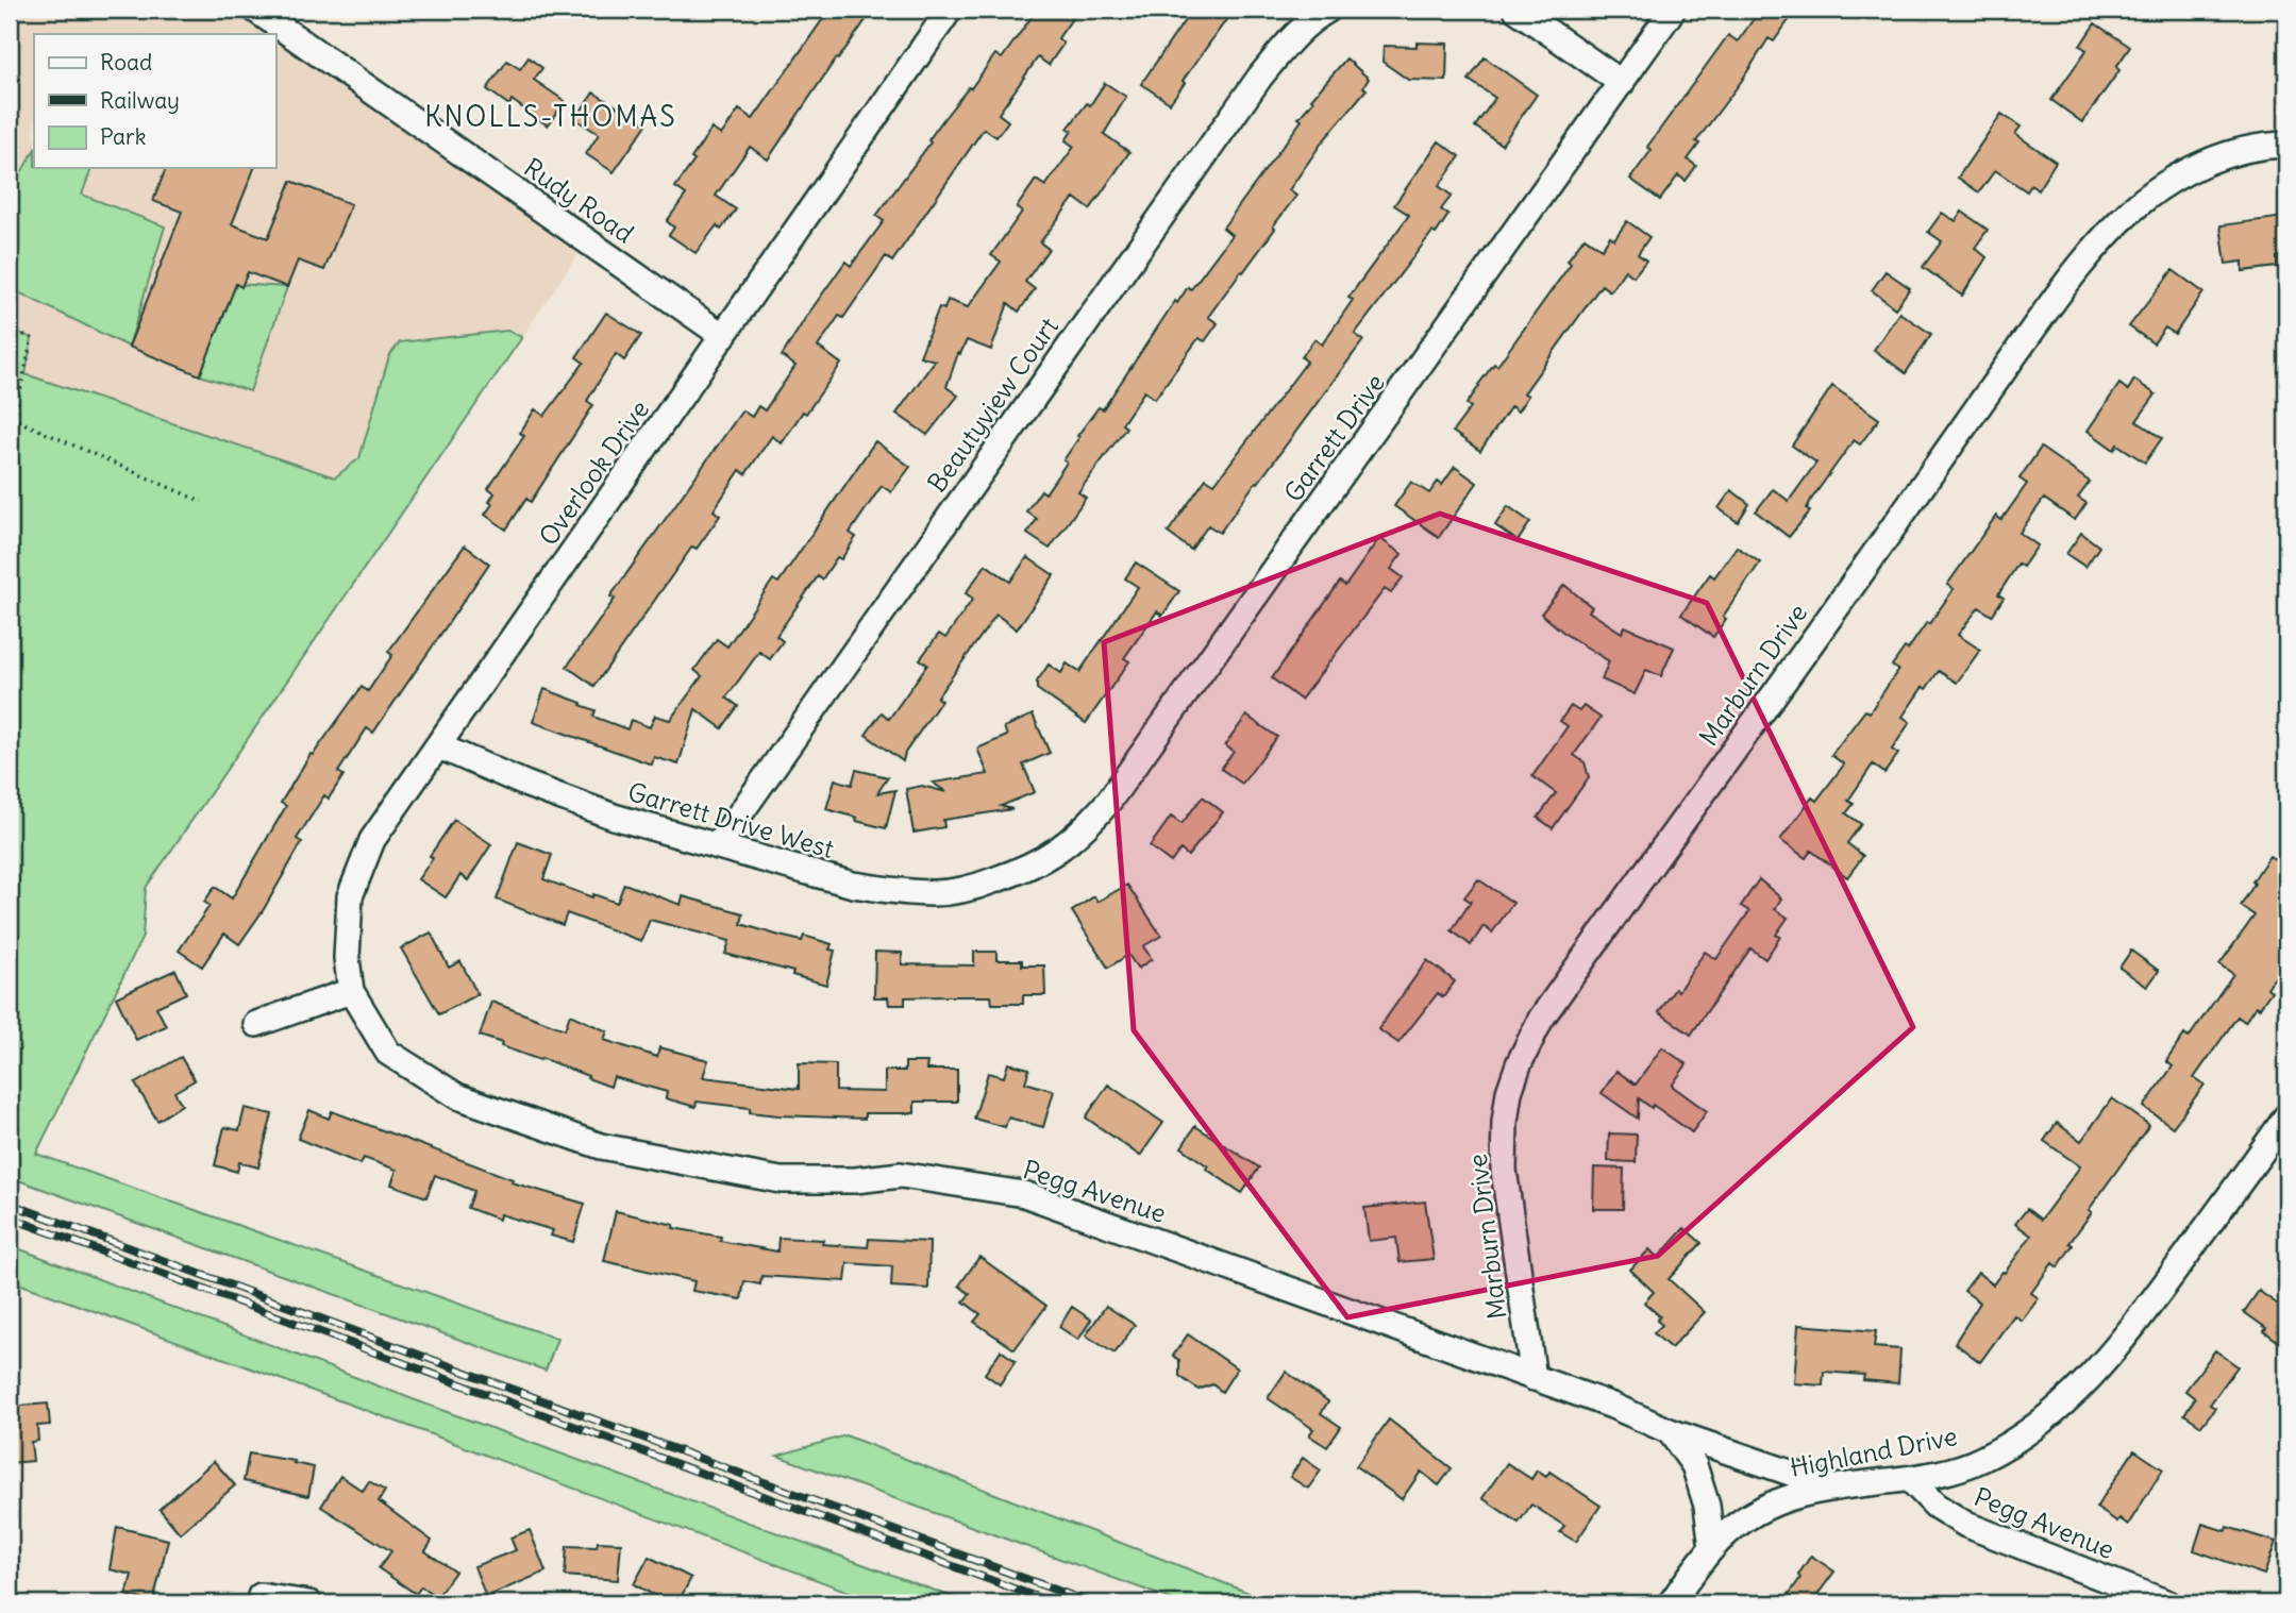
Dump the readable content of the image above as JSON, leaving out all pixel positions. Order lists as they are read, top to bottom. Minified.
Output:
{"streets":{"street":["Rudy Road","Beautyview Court","Garrett Drive","Overlook Drive","Marburn Drive","Garrett Drive West","Pegg Avenue","Highland Drive"]},"crossings":[["Rudy Road","Overlook Drive"],["Beautyview Court","Garrett Drive West"],["Garrett Drive","Garrett Drive West"],["Overlook Drive","Garrett Drive West"],["Overlook Drive","Pegg Avenue"],["Marburn Drive","Pegg Avenue"],["Pegg Avenue","Highland Drive"]],"districts":["KNOLLS-THOMAS"],"legend":["Road","Railway","Park"]}
